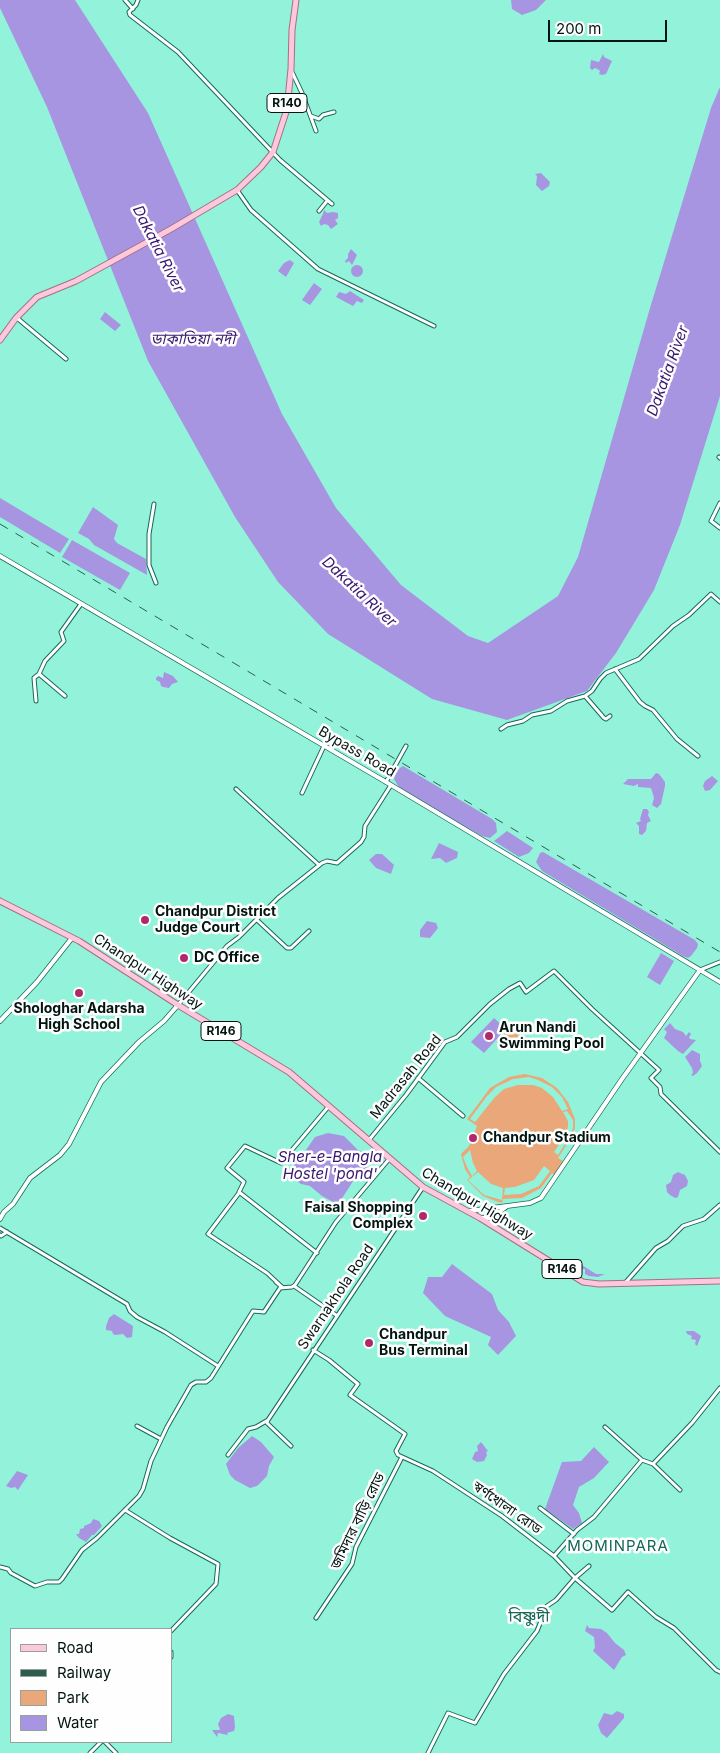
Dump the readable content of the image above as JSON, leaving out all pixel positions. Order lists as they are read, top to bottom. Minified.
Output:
{"streets":{"main road":["R140","Chandpur Highway","R146"],"street":["Bypass Road","Madrasah Road","Swarnakhola Road","স্বর্ণখোলা রোড","জমিদার বাড়ি রোড"]},"crossings":[["Chandpur Highway","Madrasah Road"],["Chandpur Highway","Swarnakhola Road"],["স্বর্ণখোলা রোড","জমিদার বাড়ি রোড"]],"districts":["MOMINPARA","বিষ্ণুদী"],"water":["Dakatia River","ডাকাতিয়া নদী","Sher-e-Bangla Hostel 'pond'"],"places":["Chandpur District Judge Court","DC Office","Shologhar Adarsha High School","Arun Nandi Swimming Pool","Chandpur Stadium","Faisal Shopping Complex","Chandpur Bus Terminal"],"legend":["Road","Railway","Park","Water"],"scale_bar":"200 m"}
